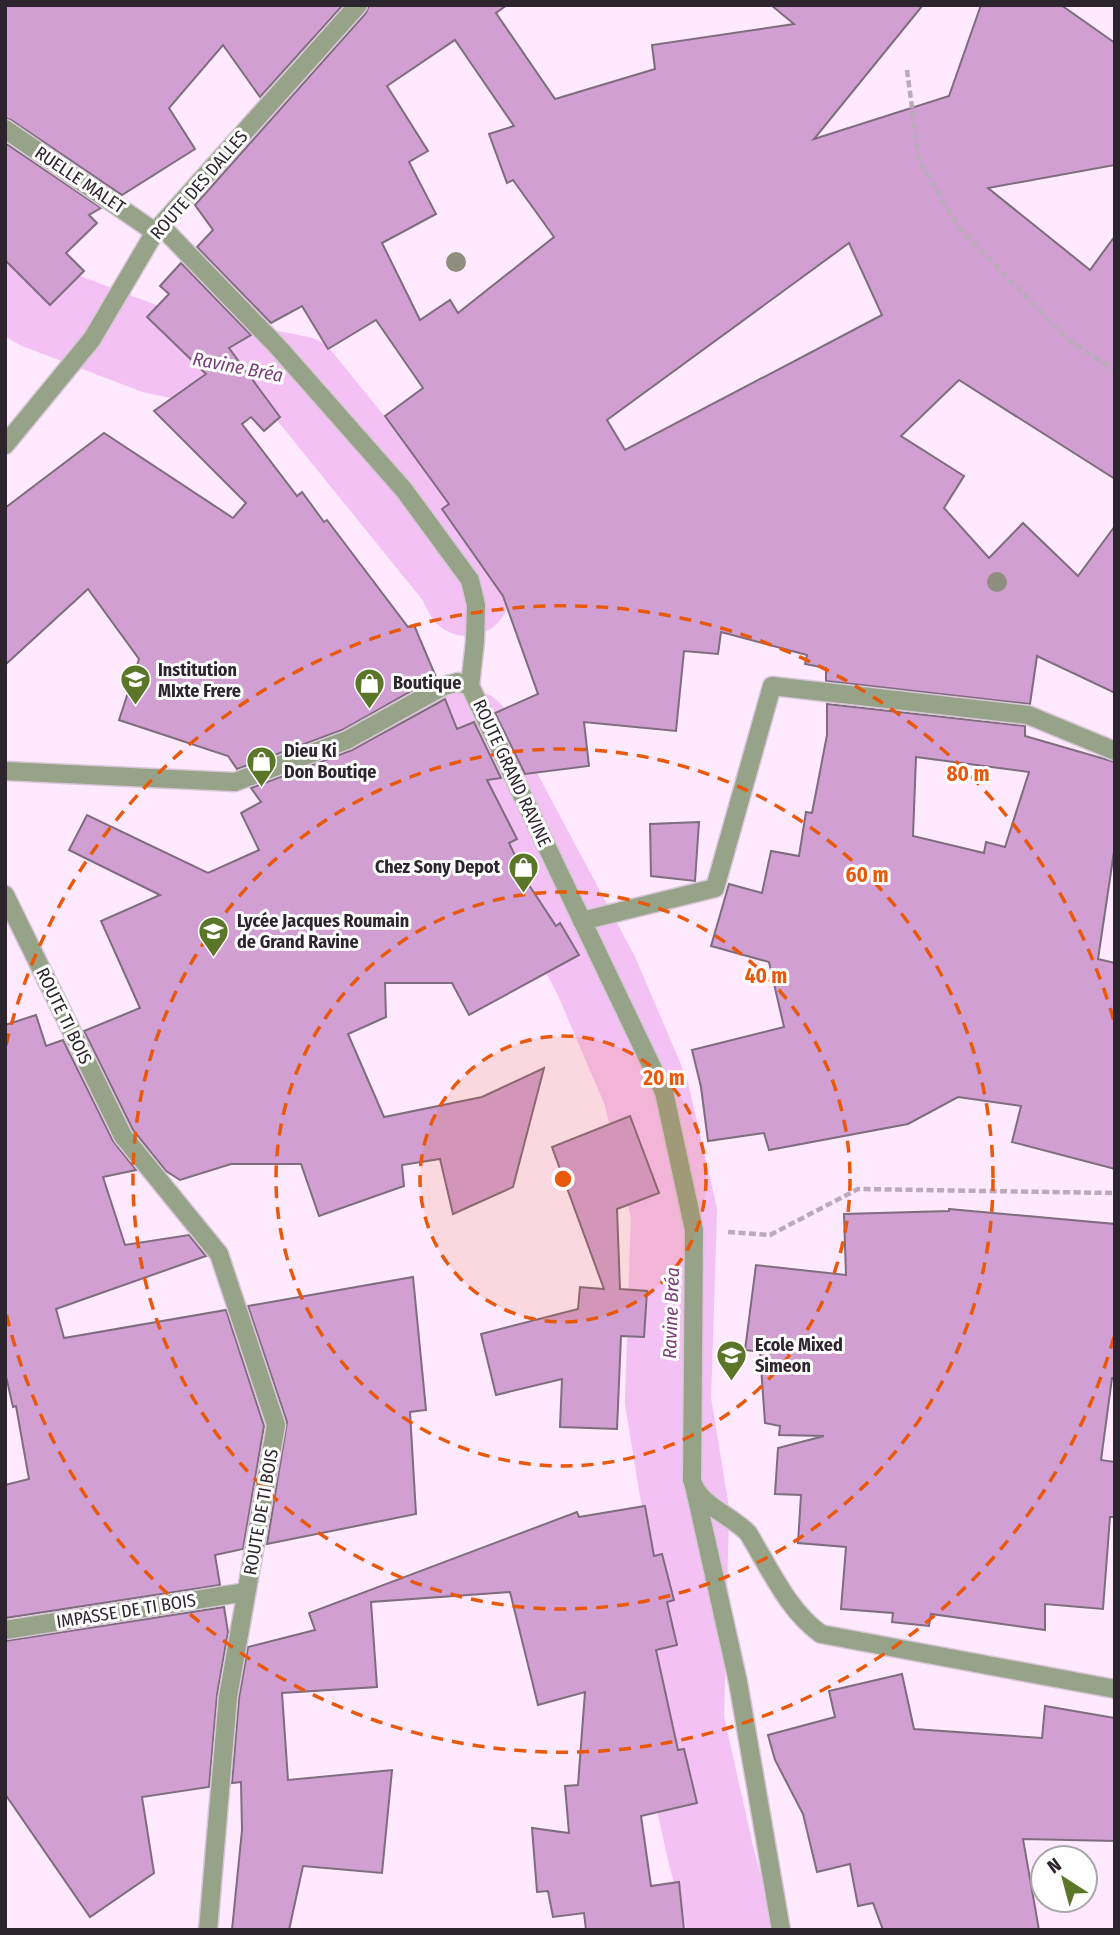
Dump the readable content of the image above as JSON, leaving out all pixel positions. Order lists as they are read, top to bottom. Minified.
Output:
{"streets":{"street":["RUELLE MALET","ROUTE DES DALLES","ROUTE GRAND RAVINE","ROUTE TI BOIS","ROUTE DE TI BOIS","IMPASSE DE TI BOIS"]},"crossings":[["RUELLE MALET","ROUTE DES DALLES"],["RUELLE MALET","ROUTE GRAND RAVINE"],["ROUTE TI BOIS","ROUTE DE TI BOIS"],["ROUTE DE TI BOIS","IMPASSE DE TI BOIS"]],"water":["Ravine Bréa"],"places":{"school or university":["Institution MIxte Frere","Lycée Jacques Roumain de Grand Ravine","Ecole Mixed Simeon"],"shop":["Boutique","Dieu Ki Don Boutiqe","Chez Sony Depot"]},"north":"top left","rings":["80 m","60 m","40 m","20 m"]}
